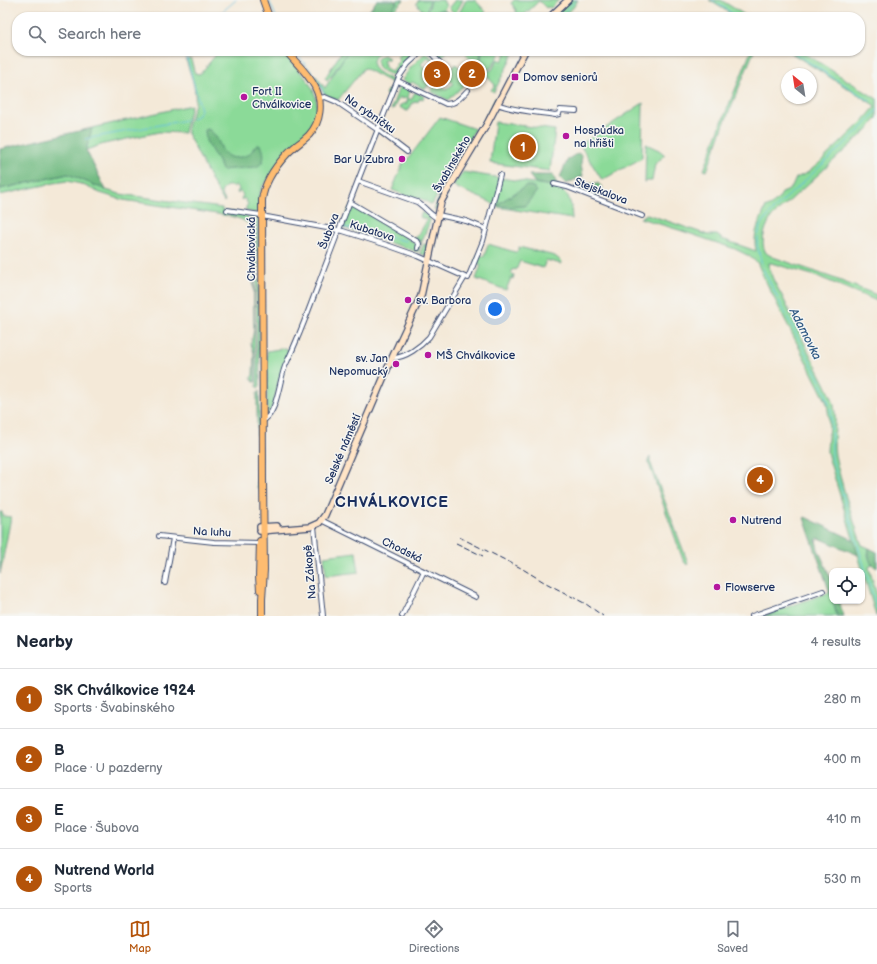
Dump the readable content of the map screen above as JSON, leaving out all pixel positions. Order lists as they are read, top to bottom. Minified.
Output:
{"streets":{"main road":["Chválkovická"],"street":["Na rybníčku","Švabinského","Stejskalova","Šubova","Kubatova","Selské náměstí","Na luhu","Chodská","Na Zákopě"]},"crossings":[["Na rybníčku","Šubova"],["Na rybníčku","Chválkovická"],["Švabinského","Kubatova"],["Švabinského","Selské náměstí"],["Šubova","Kubatova"],["Šubova","Chválkovická"],["Kubatova","Chválkovická"],["Kubatova","Selské náměstí"],["Chválkovická","Na luhu"],["Selské náměstí","Chodská"],["Selské náměstí","Na Zákopě"]],"districts":["CHVÁLKOVICE"],"water":["Adamovka"],"places":{"transit":["Domov seniorů"],"other":["Fort II Chválkovice","Hospůdka na hřišti","Bar U Zubra","sv. Barbora","MŠ Chválkovice","sv. Jan Nepomucký","Nutrend","Flowserve"]},"north":"top left","page":{"search":"Search here","pins":["2","3","1","4"],"heading":["Nearby","4 results"],"list":[{"mark":"1","name":"SK Chválkovice 1924","note":"Sports · Švabinského","value":"280 m"},{"mark":"2","name":"B","note":"Place · U pazderny","value":"400 m"},{"mark":"3","name":"E","note":"Place · Šubova","value":"410 m"},{"mark":"4","name":"Nutrend World","note":"Sports","value":"530 m"}],"nav":["Map","Directions","Saved"]}}
